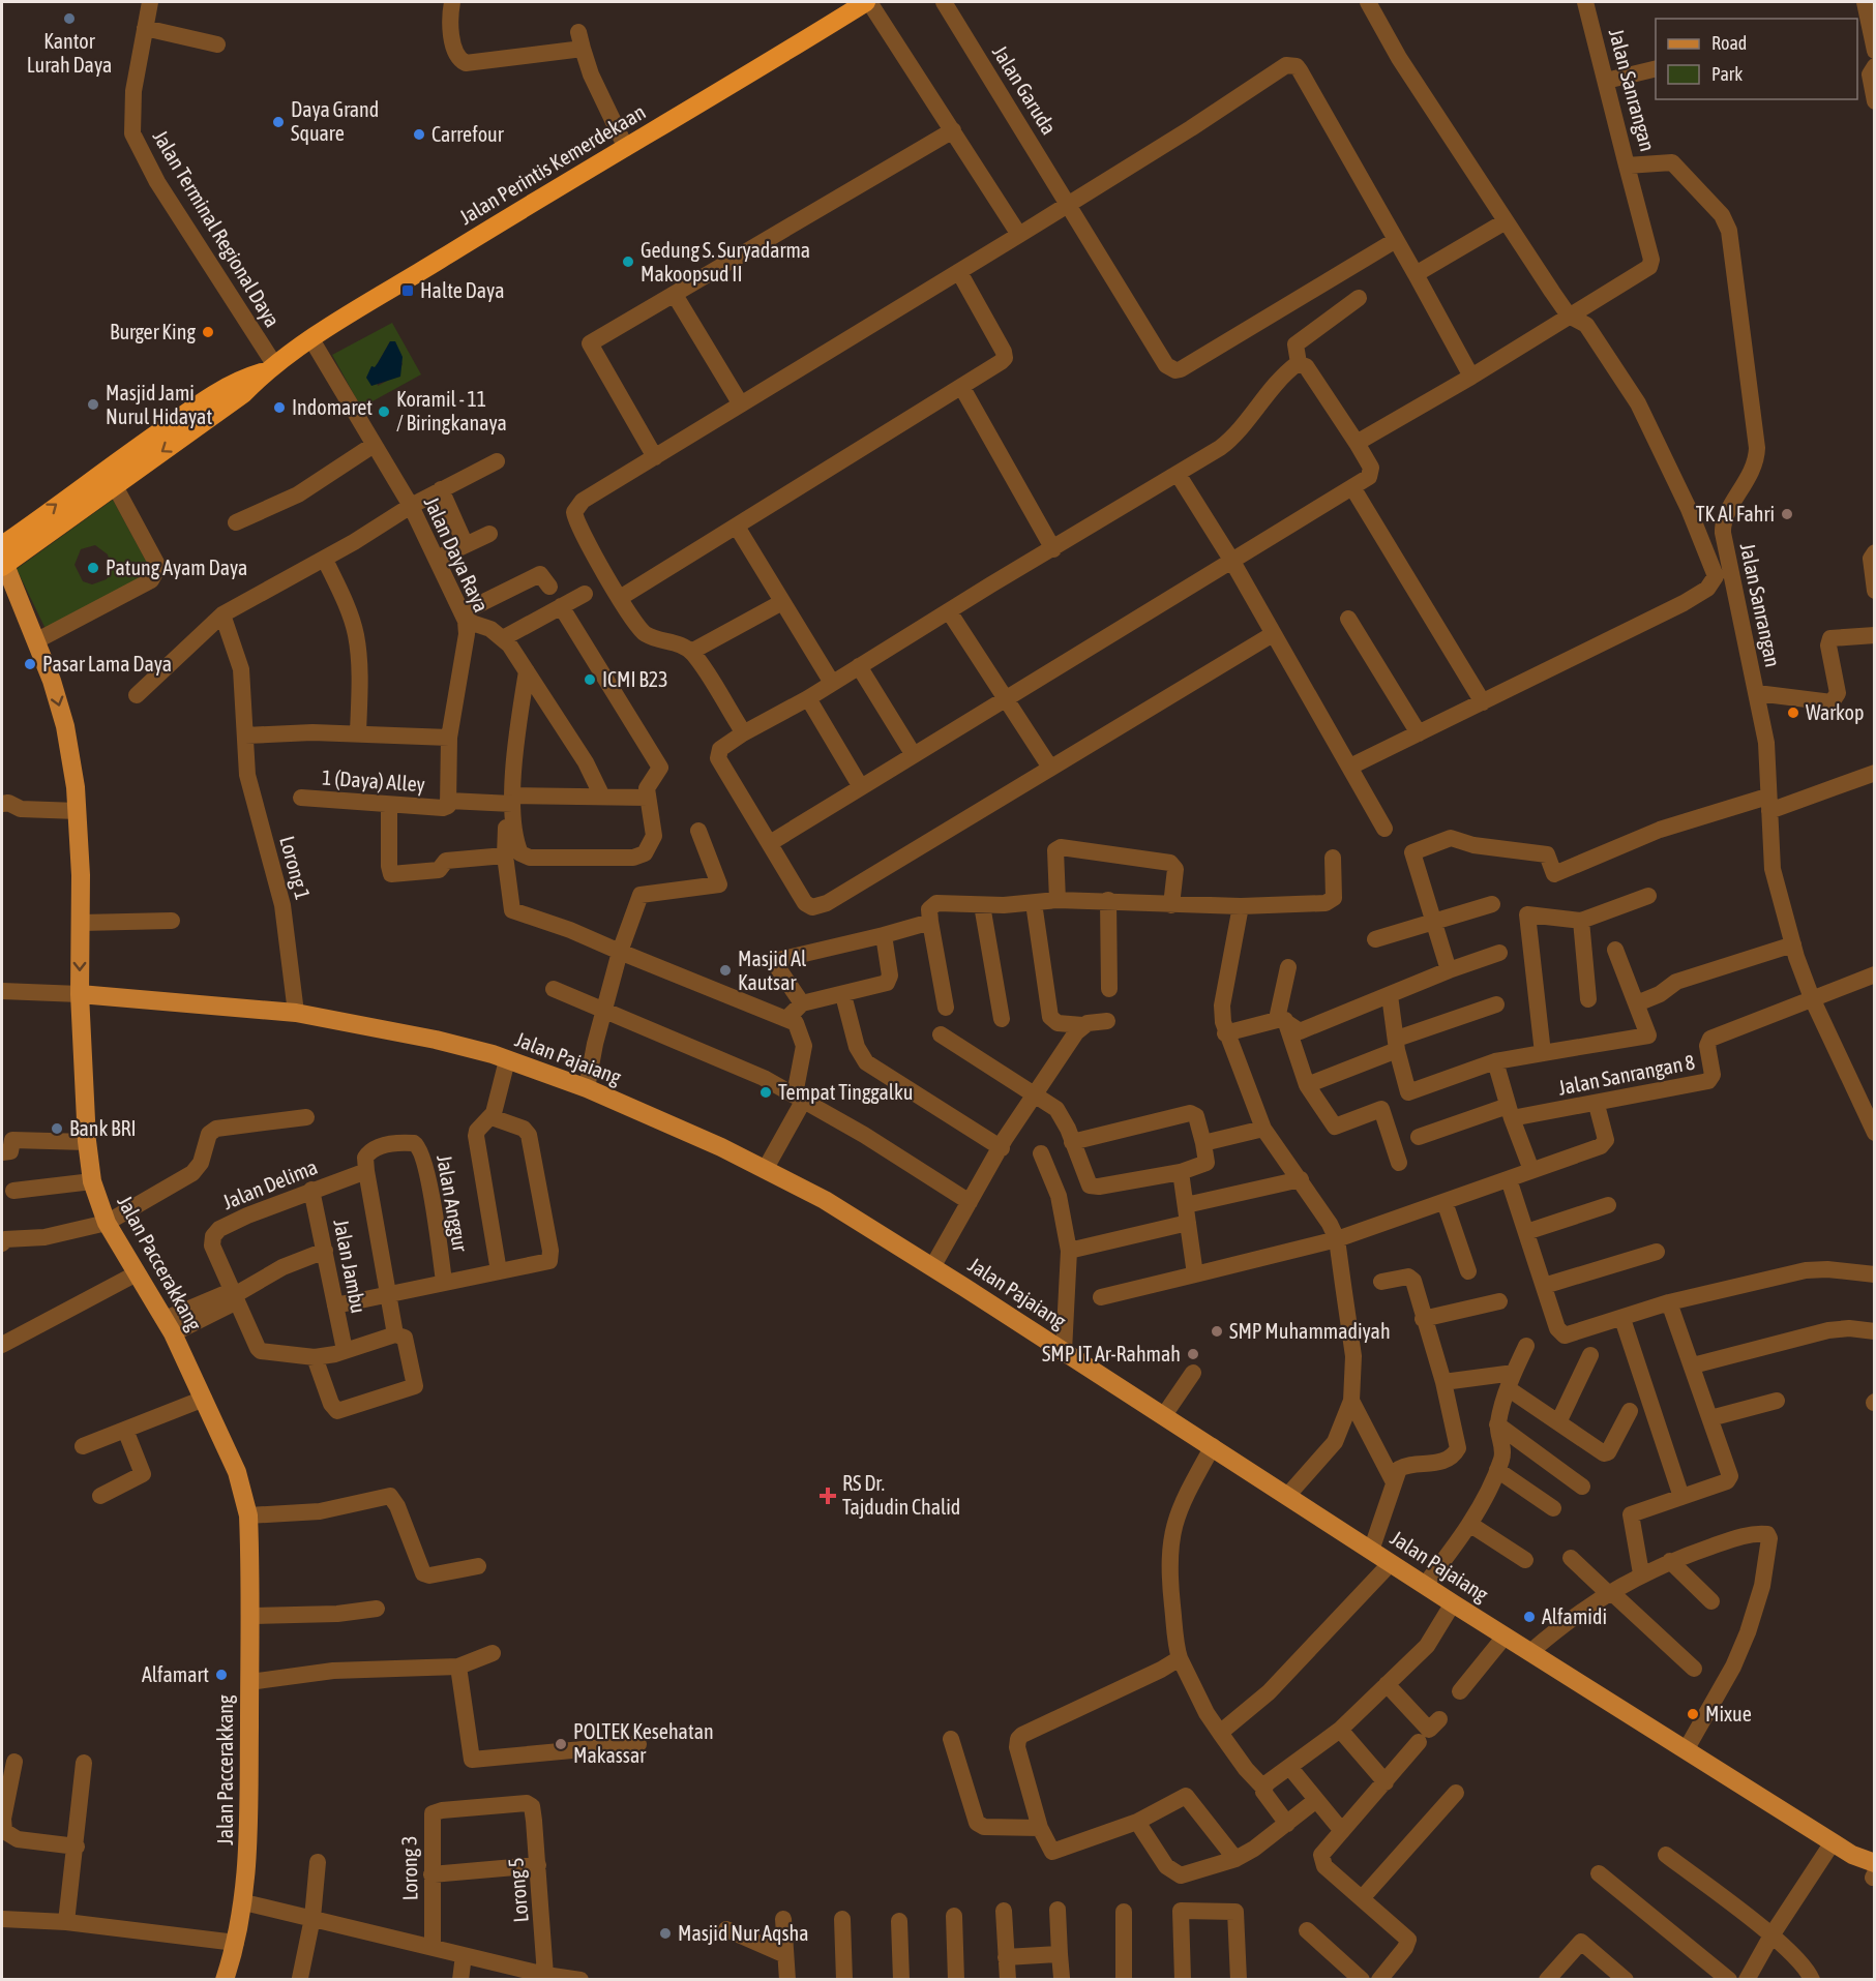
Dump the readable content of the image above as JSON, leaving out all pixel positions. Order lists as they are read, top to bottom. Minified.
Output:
{"streets":{"highway":["Jalan Perintis Kemerdekaan"],"main road":["Jalan Pajaiang","Jalan Paccerakkang"],"street":["Jalan Garuda","Jalan Sanrangan","Jalan Terminal Regional Daya","Jalan Daya Raya","1 (Daya) Alley","Lorong 1","Jalan Sanrangan 8","Jalan Delima","Jalan Anggur","Jalan Jambu","Lorong 3","Lorong 5"]},"crossings":[["Jalan Sanrangan","Jalan Sanrangan 8"],["Jalan Perintis Kemerdekaan","Jalan Terminal Regional Daya"],["Jalan Perintis Kemerdekaan","Jalan Daya Raya"],["Jalan Perintis Kemerdekaan","Jalan Paccerakkang"],["Jalan Daya Raya","1 (Daya) Alley"],["Lorong 1","Jalan Pajaiang"],["Jalan Pajaiang","Jalan Paccerakkang"],["Jalan Delima","Jalan Anggur"],["Jalan Delima","Jalan Jambu"],["Lorong 3","Lorong 5"]],"places":{"other":["Kantor Lurah Daya","Daya Grand Square","Carrefour","Gedung S. Suryadarma Makoopsud II","Burger King","Masjid Jami Nurul Hidayat","Indomaret","Koramil - 11 / Biringkanaya","TK Al Fahri","Patung Ayam Daya","Pasar Lama Daya","ICMI B23","Warkop","Masjid Al Kautsar","Tempat Tinggalku","Bank BRI","SMP Muhammadiyah","SMP IT Ar-Rahmah","Alfamidi","Alfamart","Mixue","POLTEK Kesehatan Makassar","Masjid Nur Aqsha"],"transit":["Halte Daya"],"health":["RS Dr. Tajdudin Chalid"]},"legend":["Road","Park"]}
